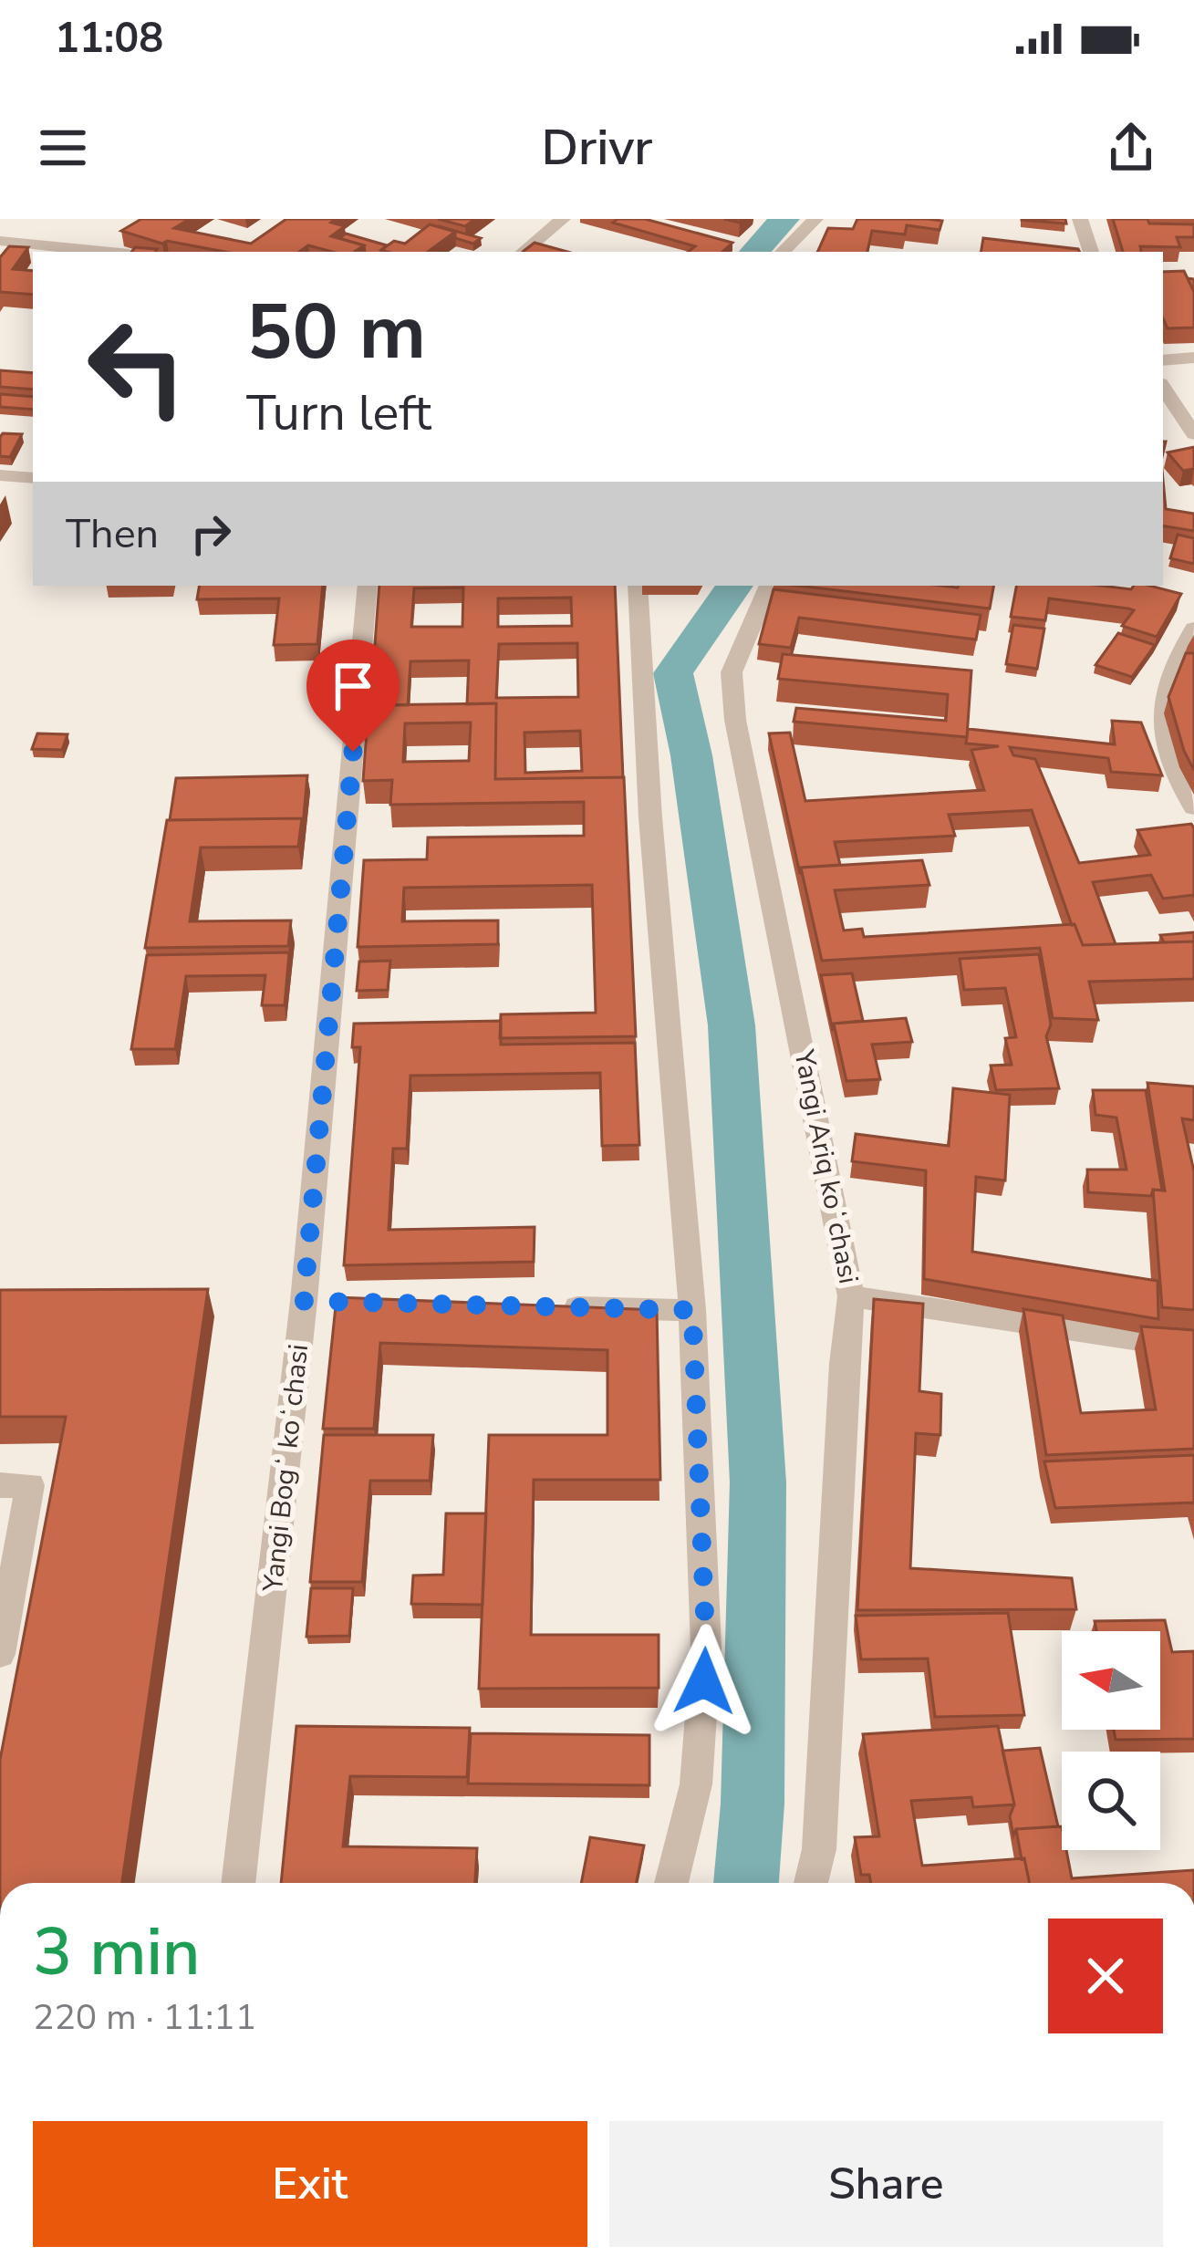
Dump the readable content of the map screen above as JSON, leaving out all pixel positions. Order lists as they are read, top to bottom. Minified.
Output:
{"streets":{"street":["Yangi Ariq koʻchasi","Yangi Bogʻ koʻchasi"]},"north":"left","page":{"status":"11:08","header":"Drivr","turn":["50 m","Turn left"],"then":"Then","heading":["3 min","220 m · 11:11"],"buttons":["Exit","Share"]}}
